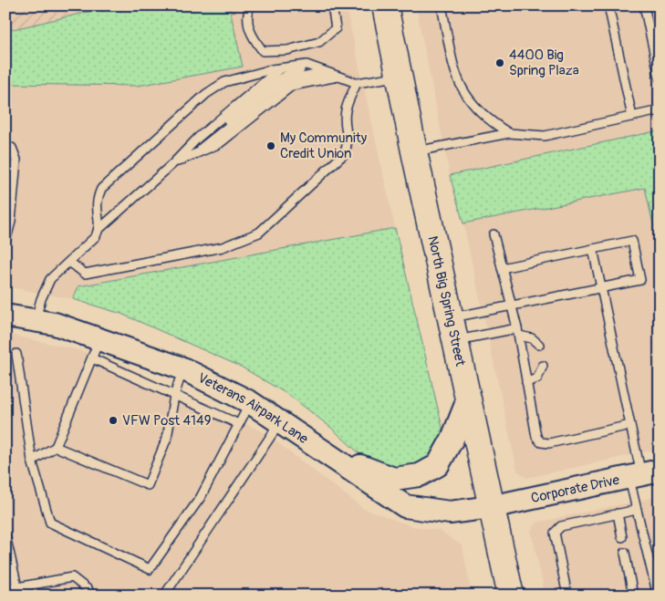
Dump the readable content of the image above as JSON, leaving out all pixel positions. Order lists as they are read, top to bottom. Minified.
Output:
{"streets":{"highway":["North Big Spring Street"],"street":["Veterans Airpark Lane","Corporate Drive"]},"crossings":[["North Big Spring Street","Veterans Airpark Lane"],["North Big Spring Street","Corporate Drive"],["Veterans Airpark Lane","Corporate Drive"]],"places":["4400 Big Spring Plaza","My Community Credit Union","VFW Post 4149"]}
